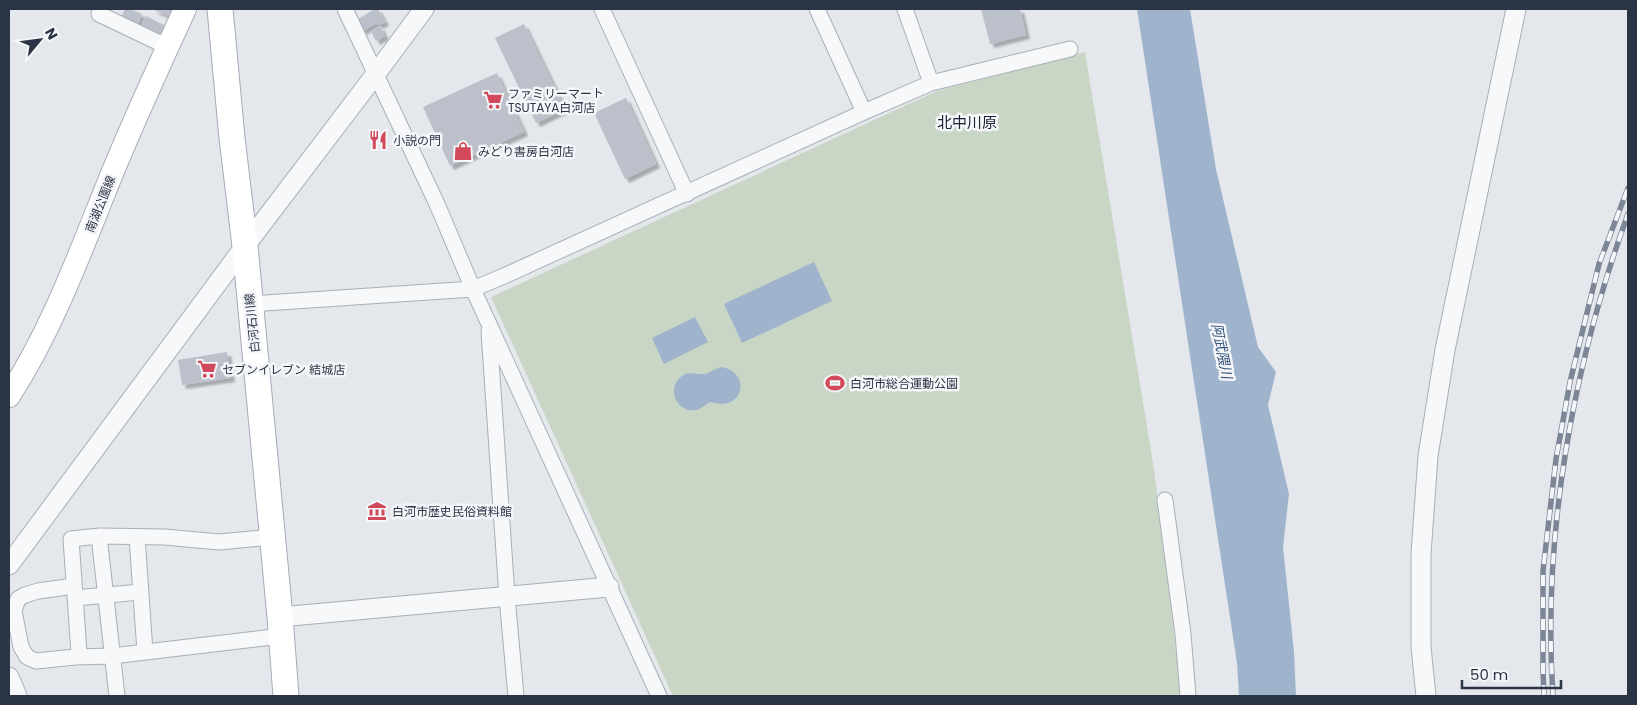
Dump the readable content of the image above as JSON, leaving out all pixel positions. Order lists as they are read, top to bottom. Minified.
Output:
{"streets":{"main road":["南湖公園線","白河石川線"]},"districts":["北中川原"],"water":["阿武隈川"],"places":{"supermarket":["ファミリーマート TSUTAYA白河店","セブンイレブン 結城店"],"restaurant":["小説の門"],"shop":["みどり書房白河店"],"sports":["白河市総合運動公園"],"museum":["白河市歴史民俗資料館"]},"scale_bar":"50 m","north":"top right"}
